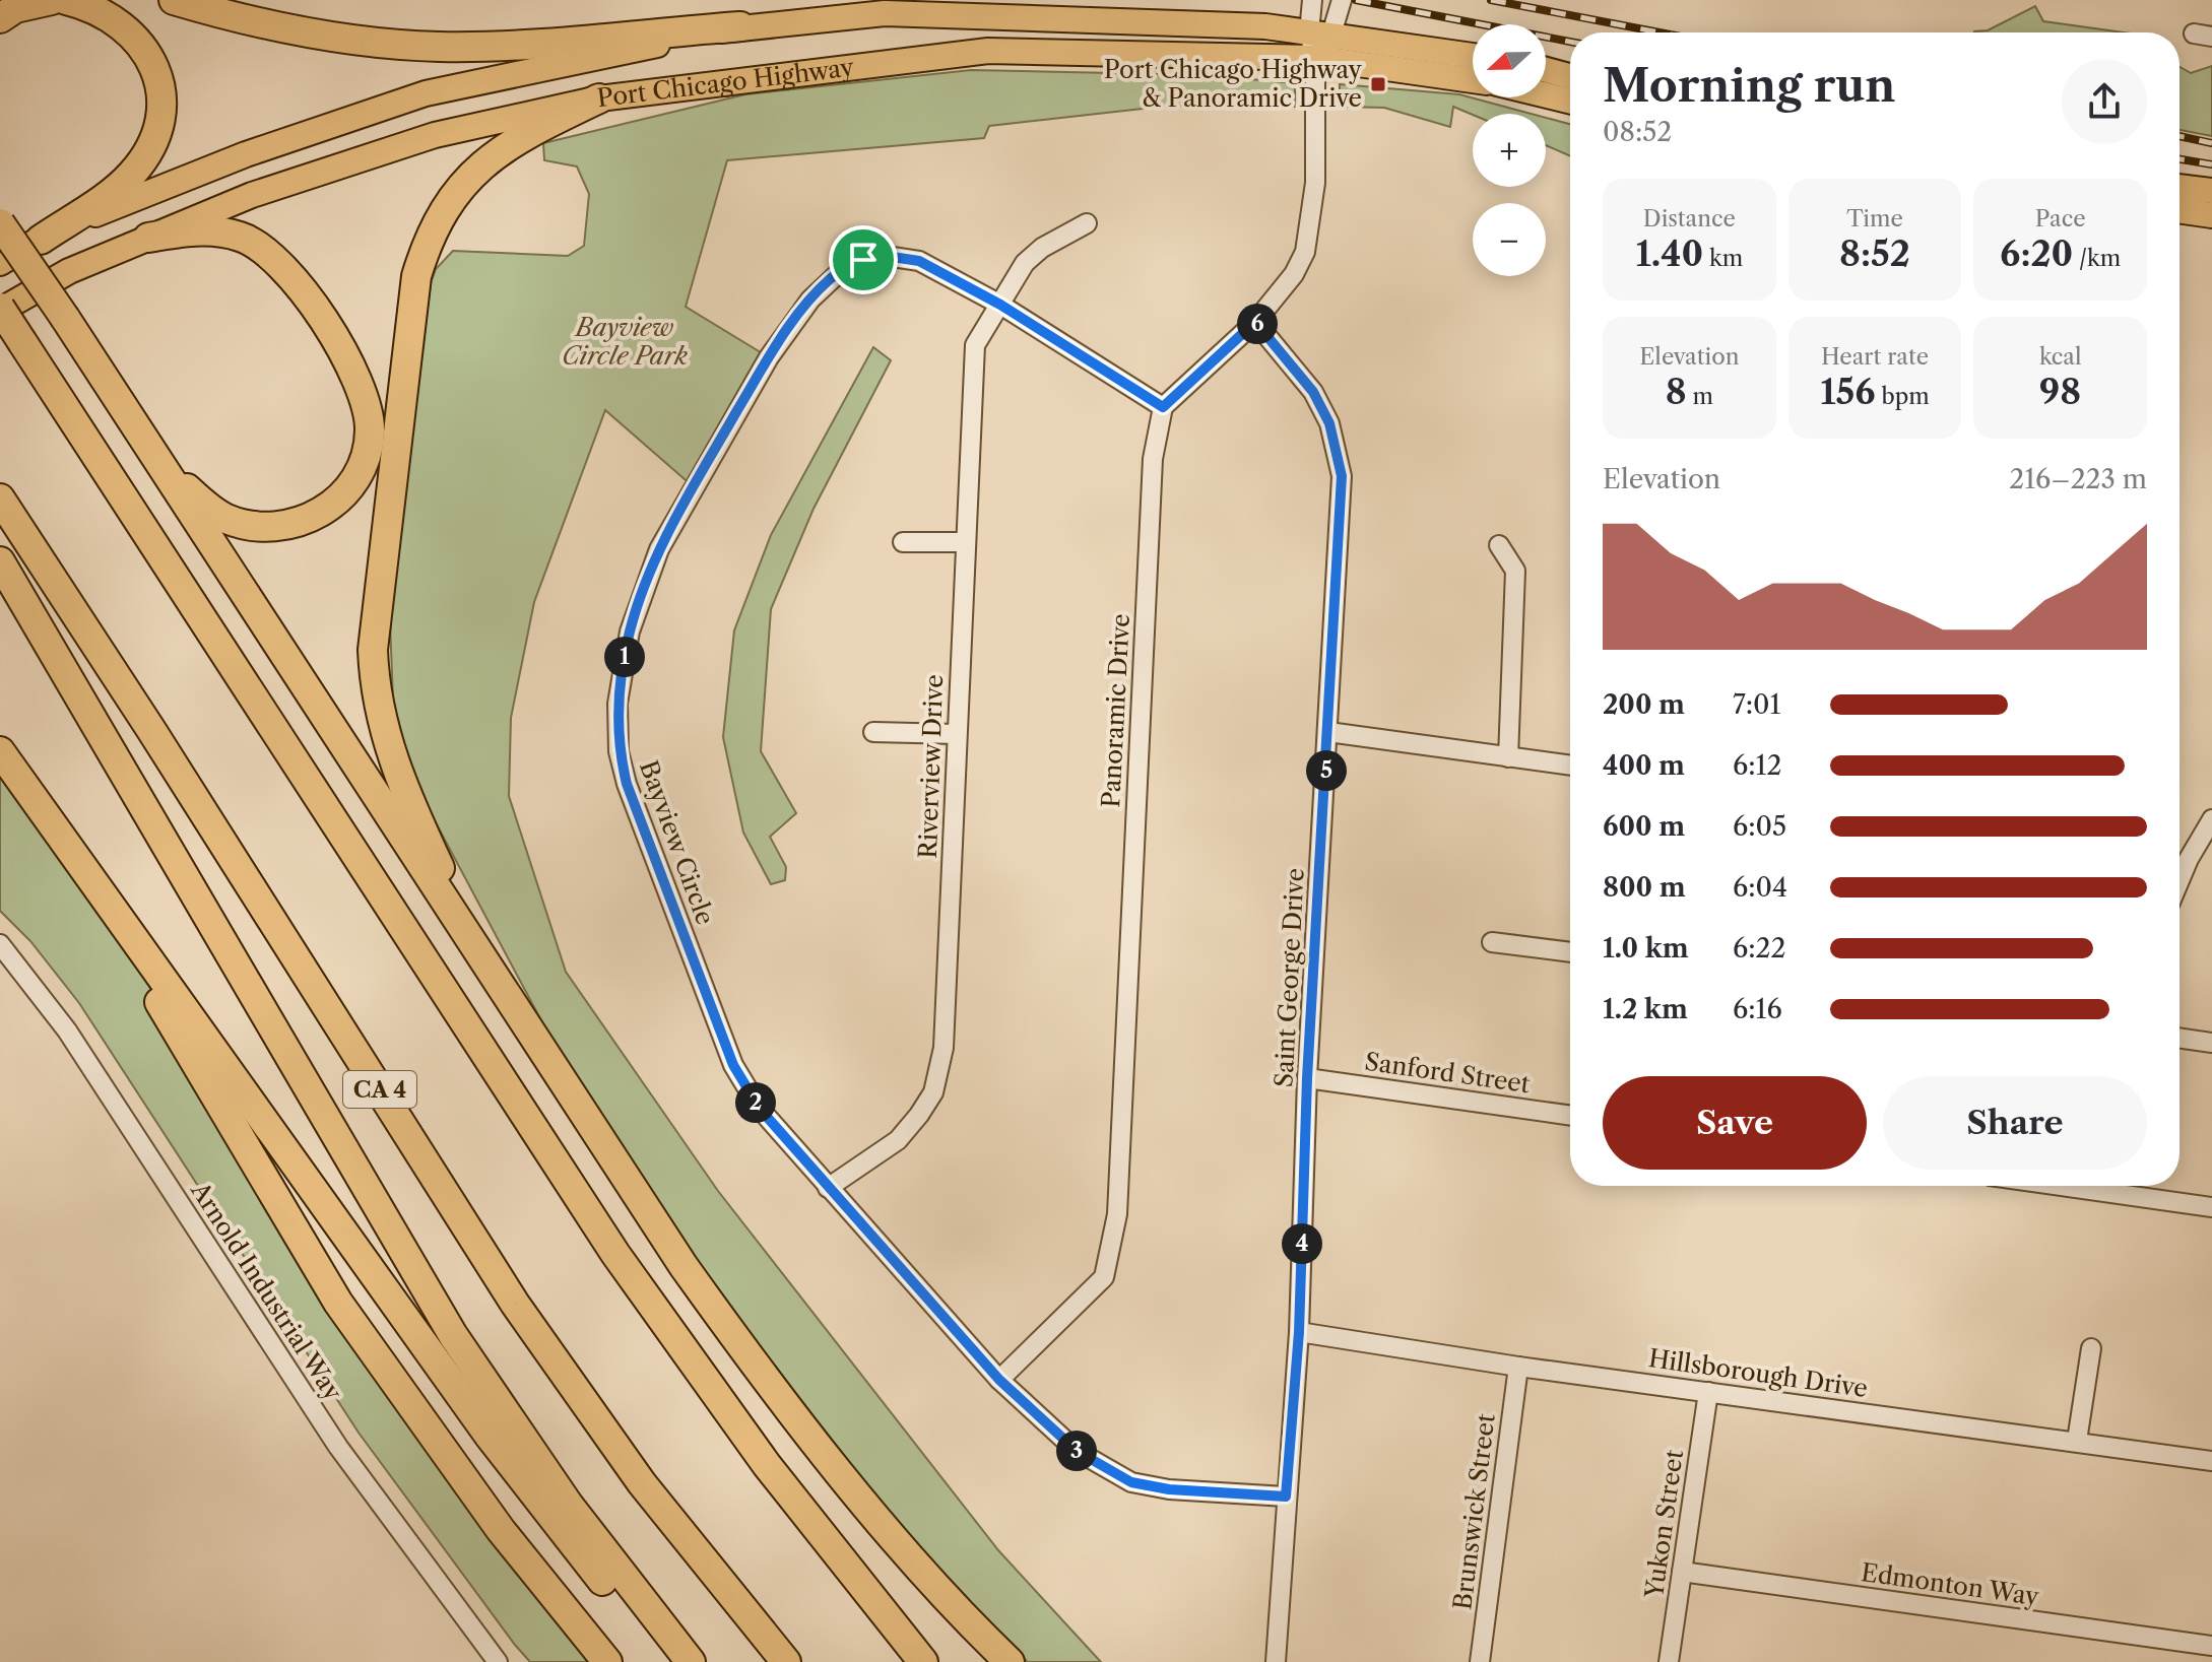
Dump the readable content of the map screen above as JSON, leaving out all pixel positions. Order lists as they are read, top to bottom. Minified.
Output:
{"streets":{"highway":["CA 4"],"main road":["Port Chicago Highway"],"street":["Panoramic Drive","Riverview Drive","Bayview Circle","Saint George Drive","Sanford Street","Arnold Industrial Way","Hillsborough Drive","Brunswick Street","Yukon Street","Edmonton Way"]},"crossings":[["Panoramic Drive","Bayview Circle"],["Riverview Drive","Bayview Circle"],["Bayview Circle","Saint George Drive"],["Saint George Drive","Sanford Street"],["Saint George Drive","Hillsborough Drive"],["Hillsborough Drive","Brunswick Street"],["Hillsborough Drive","Yukon Street"],["Yukon Street","Edmonton Way"]],"parks":["Bayview Circle Park"],"places":{"transit":["Port Chicago Highway & Panoramic Drive"]},"north":"left","page":{"map_buttons":["+","−"],"heading":["Morning run","08:52"],"stats":[["Distance","1.40 km"],["Time","8:52"],["Pace","6:20 /km"],["Elevation","8 m"],["Heart rate","156 bpm"],["kcal","98"]],"pins":["6","1","5","2","4","3"],"chart":["Elevation","216–223 m"],"list":[{"name":"200 m","note":"7:01"},{"name":"400 m","note":"6:12"},{"name":"600 m","note":"6:05"},{"name":"800 m","note":"6:04"},{"name":"1.0 km","note":"6:22"},{"name":"1.2 km","note":"6:16"}],"buttons":["Save","Share"]}}
